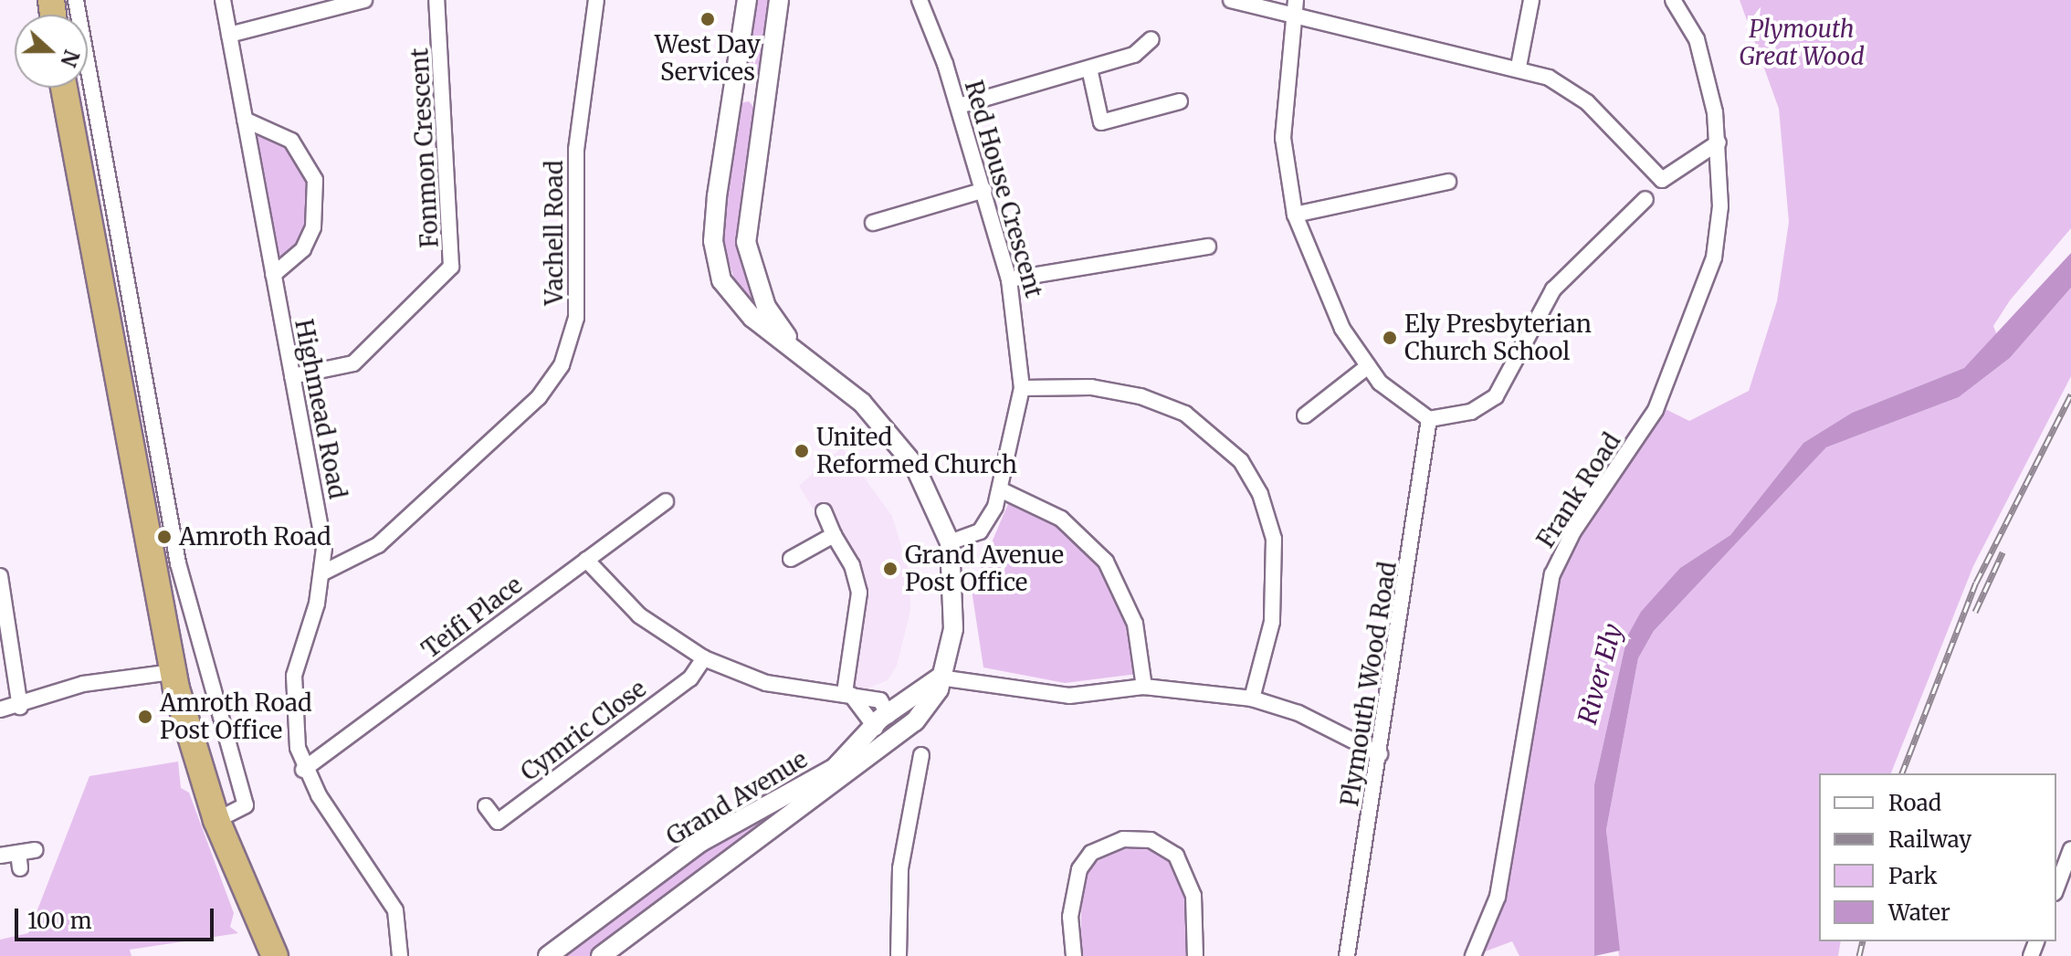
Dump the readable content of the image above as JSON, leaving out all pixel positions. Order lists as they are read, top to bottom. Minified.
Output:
{"streets":{"street":["Fonmon Crescent","Red House Crescent","Vachell Road","Highmead Road","Frank Road","Teifi Place","Plymouth Wood Road","Cymric Close","Grand Avenue"]},"crossings":[["Fonmon Crescent","Highmead Road"],["Red House Crescent","Grand Avenue"],["Vachell Road","Highmead Road"],["Highmead Road","Teifi Place"]],"water":["River Ely"],"parks":["Plymouth Great Wood"],"places":["West Day Services","Ely Presbyterian Church School","United Reformed Church","Amroth Road","Grand Avenue Post Office","Amroth Road Post Office"],"legend":["Road","Railway","Park","Water"],"scale_bar":"100 m","north":"right"}
